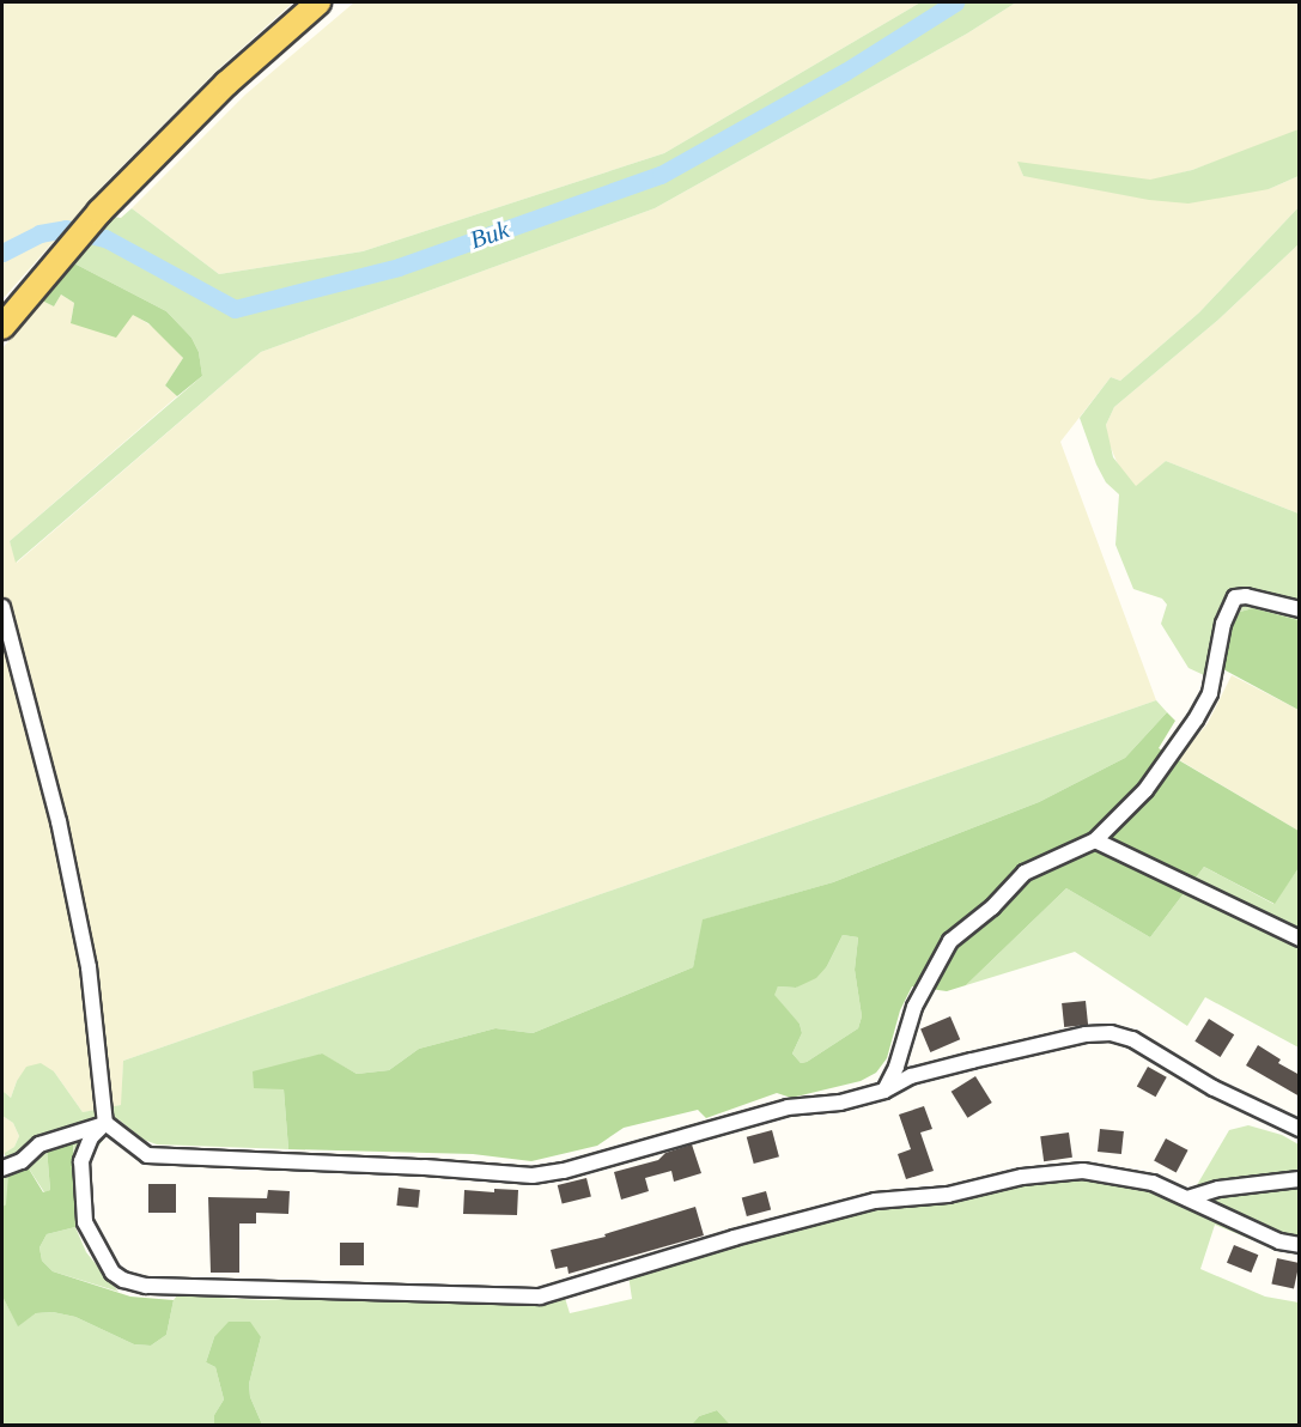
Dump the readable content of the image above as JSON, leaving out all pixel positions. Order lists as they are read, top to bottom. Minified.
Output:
{"water":["Buk"]}
